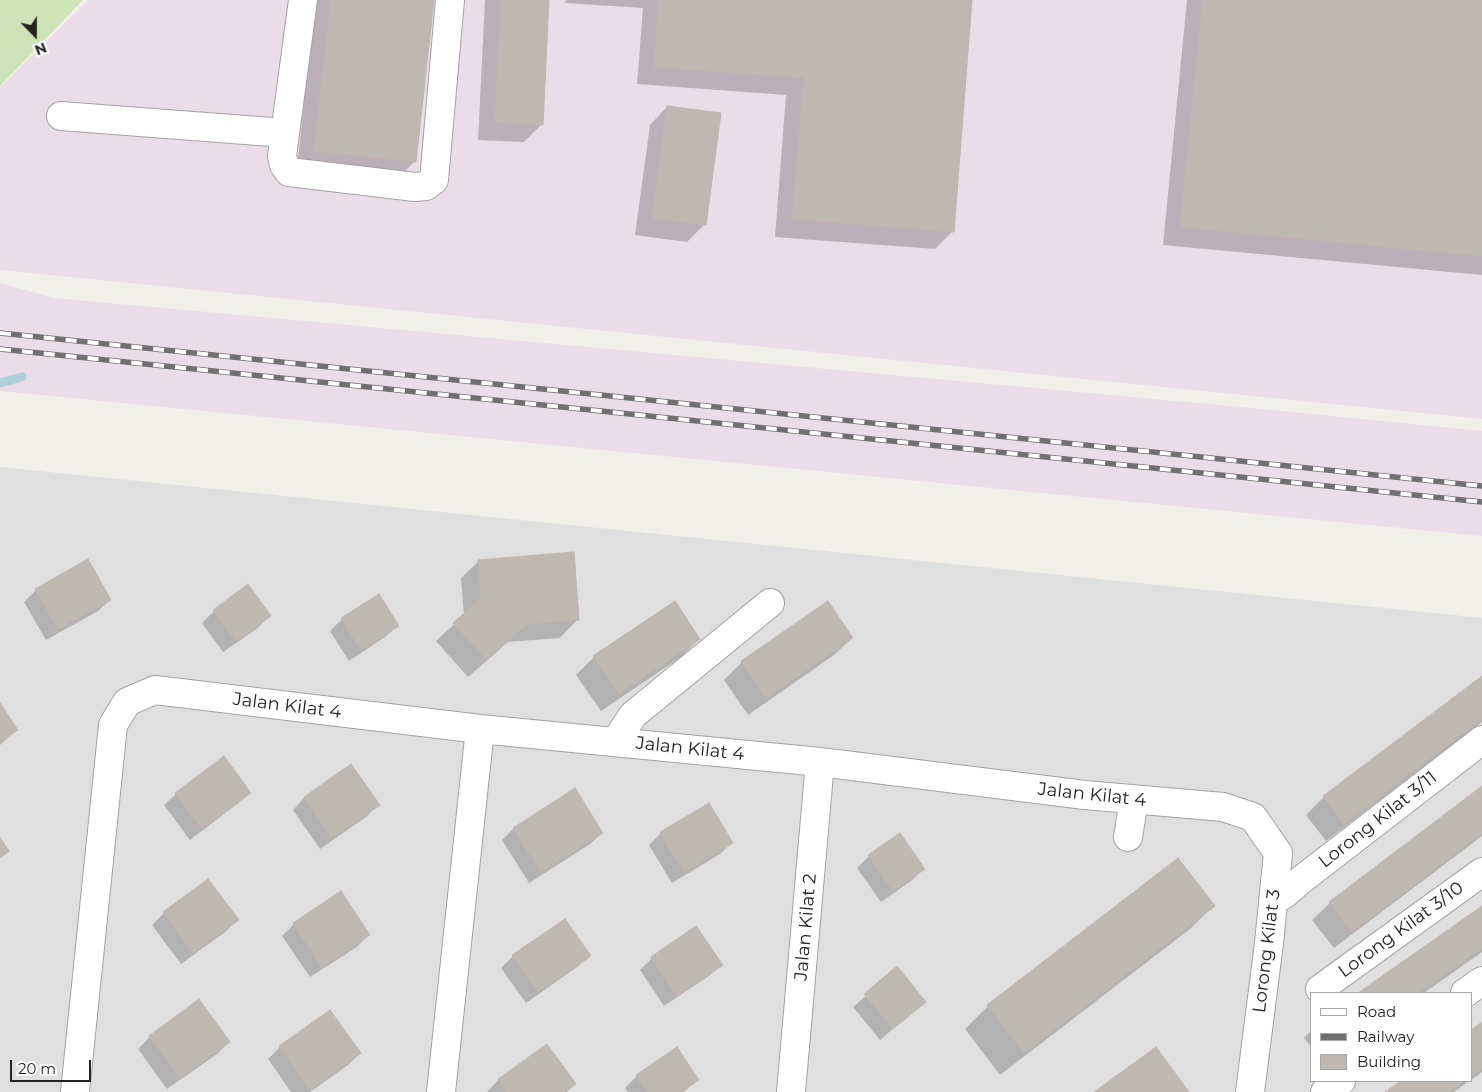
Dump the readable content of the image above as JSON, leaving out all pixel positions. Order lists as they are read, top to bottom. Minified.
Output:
{"streets":{"street":["Jalan Kilat 4","Lorong Kilat 3/11","Jalan Kilat 2","Lorong Kilat 3/10","Lorong Kilat 3"]},"crossings":[["Jalan Kilat 4","Jalan Kilat 2"],["Jalan Kilat 4","Lorong Kilat 3"],["Lorong Kilat 3/11","Lorong Kilat 3"]],"legend":["Road","Railway","Building"],"scale_bar":"20 m","north":"bottom"}
